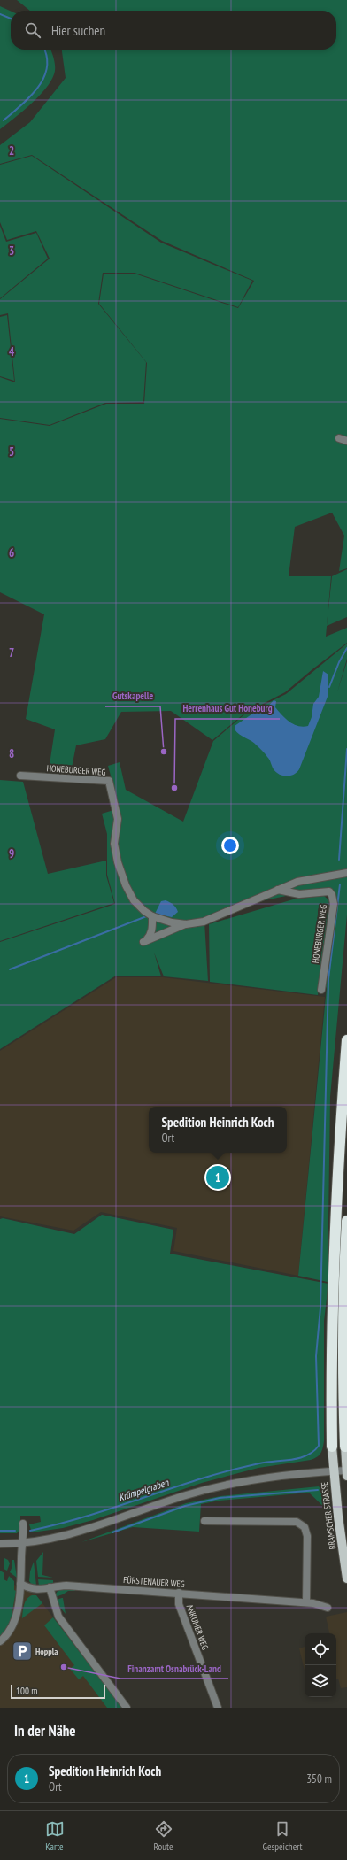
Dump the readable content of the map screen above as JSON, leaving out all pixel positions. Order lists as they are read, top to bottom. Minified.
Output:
{"streets":{"main road":["BRAMSCHER STRASSE"],"street":["HONEBURGER WEG","FÜRSTENAUER WEG","ANKUMER WEG"]},"crossings":[["FÜRSTENAUER WEG","ANKUMER WEG"]],"water":["Krümpelgraben"],"places":{"other":["Gutskapelle","Herrenhaus Gut Honeburg","Finanzamt Osnabrück-Land"],"parking":["Hoppla"]},"scale_bar":"100 m","page":{"search":"Hier suchen","popup":["Spedition Heinrich Koch","Ort"],"pins":"1","scale":"100 m","heading":"In der Nähe","list":[{"mark":"1","name":"Spedition Heinrich Koch","note":"Ort","value":"350 m"}],"nav":["Karte","Route","Gespeichert"]},"grid":{"rows":["2","3","4","5","6","7","8","9"]}}
